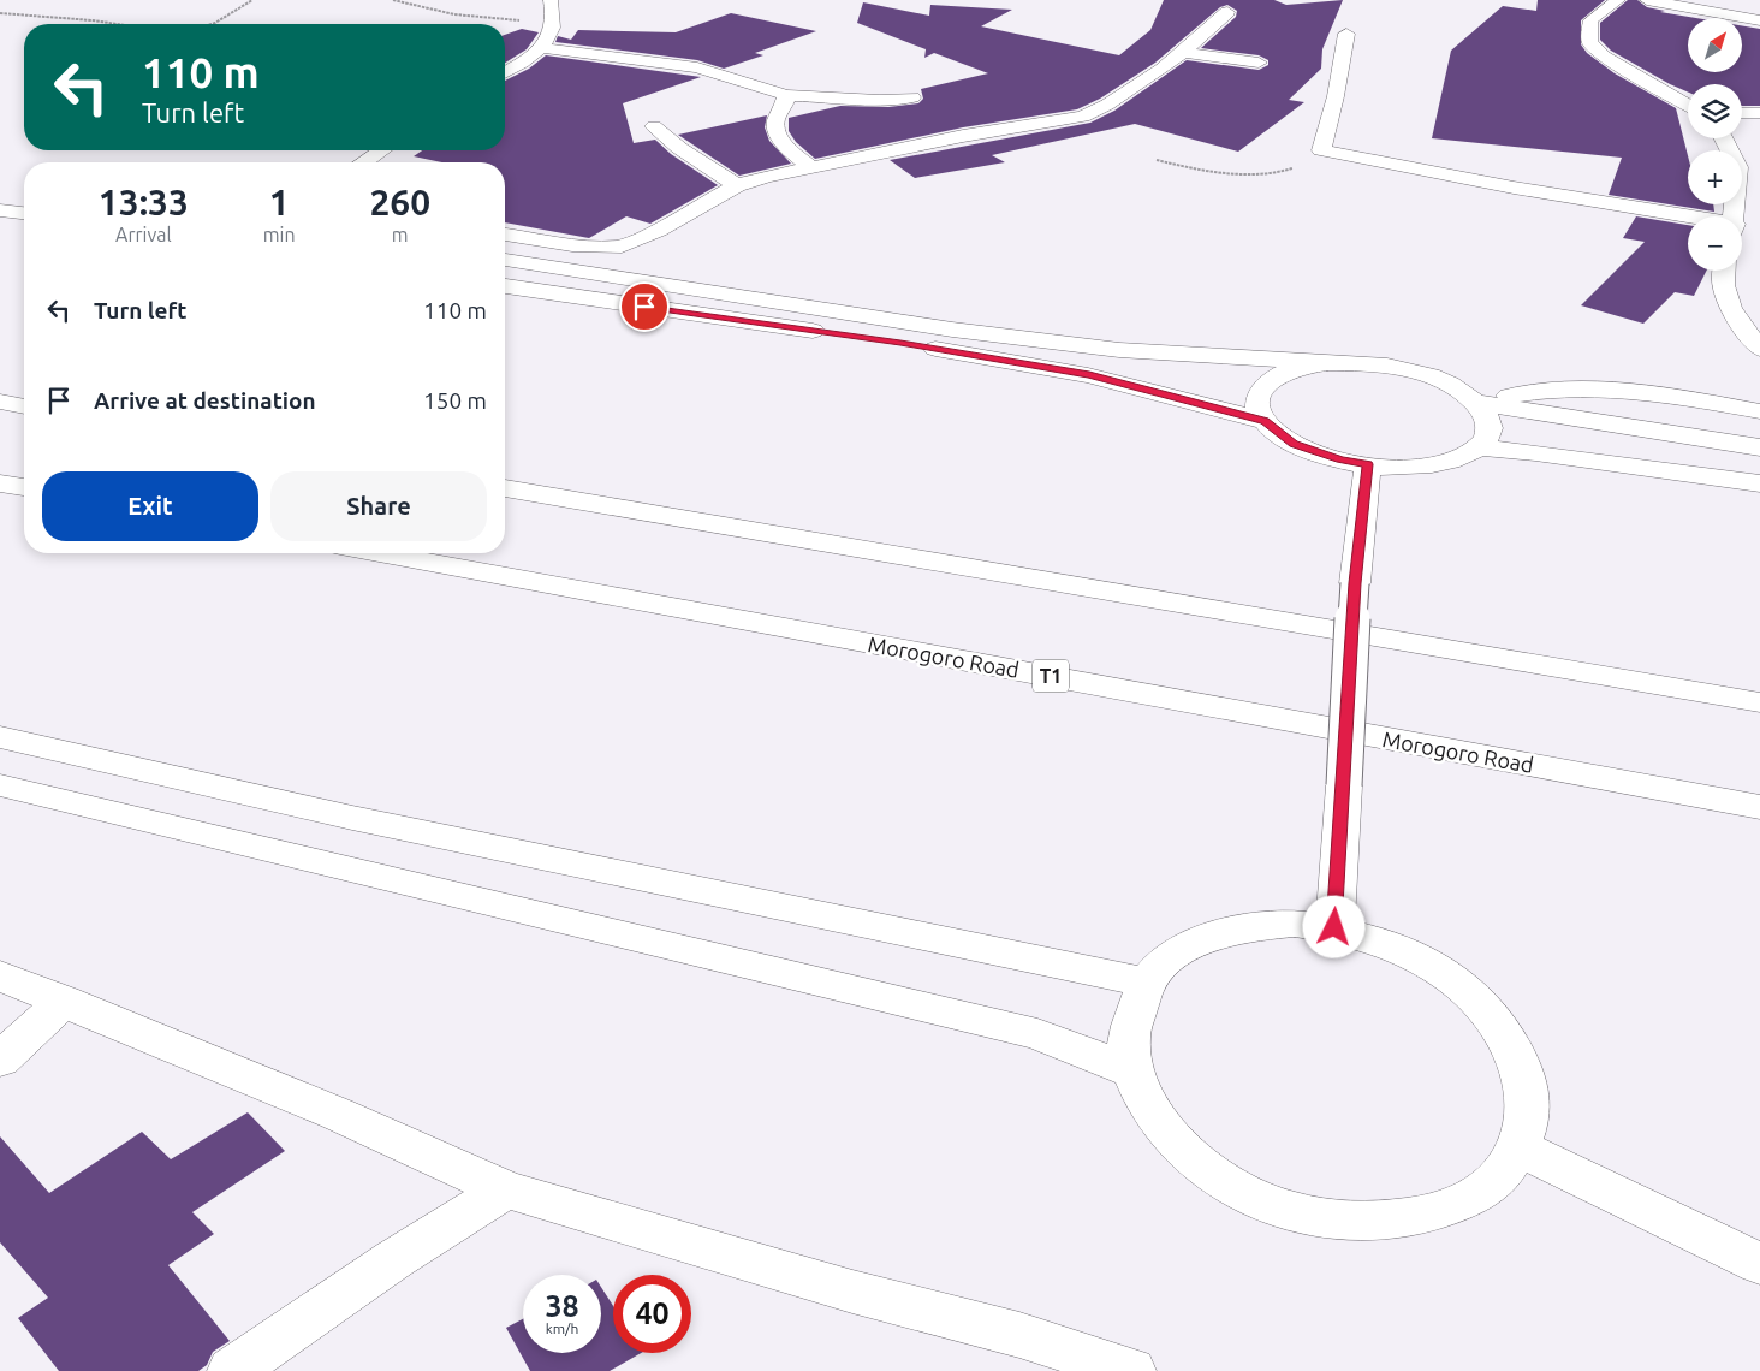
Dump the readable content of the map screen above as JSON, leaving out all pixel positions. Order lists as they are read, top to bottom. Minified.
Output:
{"streets":{"main road":["Morogoro Road","T1"]},"north":"top right","page":{"map_buttons":["+","−"],"turn":["110 m","Turn left"],"eta":["13:33","Arrival","1","min","260","m"],"list":[{"name":"Turn left","value":"110 m"},{"name":"Arrive at destination","value":"150 m"}],"buttons":["Exit","Share"],"speed":"38 km/h","limit":"40"}}
